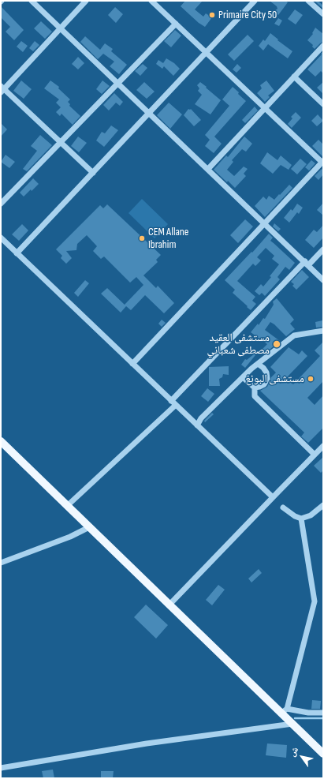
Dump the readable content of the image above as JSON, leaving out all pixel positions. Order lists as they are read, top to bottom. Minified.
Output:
{"places":["Primaire City 50","CEM Allane Ibrahim","مستشفى العقيد مصطفى شعباني","مستشفى البونغ"],"north":"top left"}
